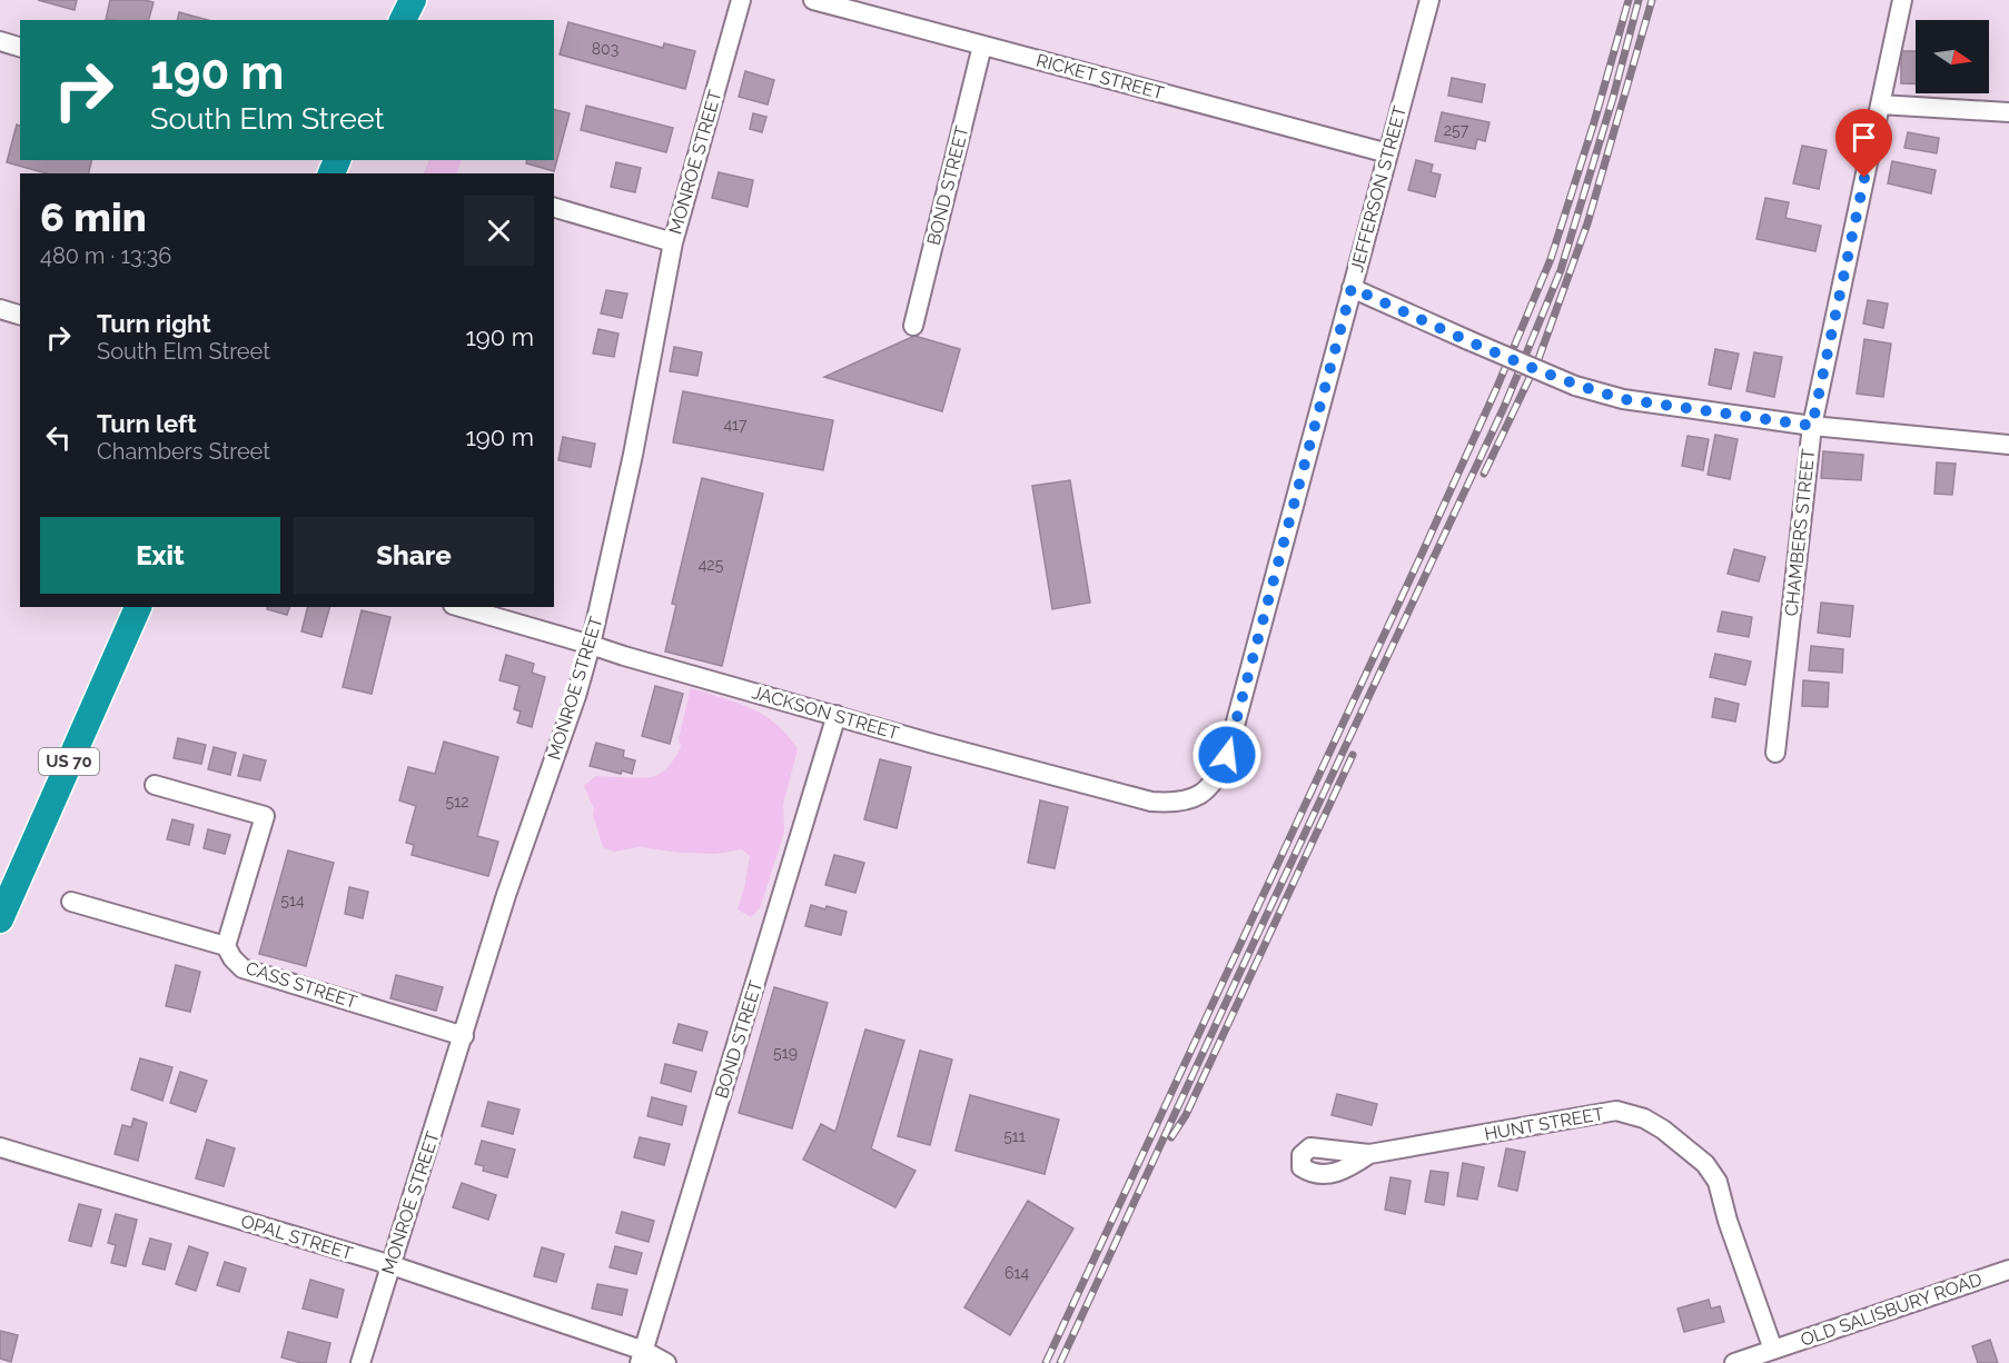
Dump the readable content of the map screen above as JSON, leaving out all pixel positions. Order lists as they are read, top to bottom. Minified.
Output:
{"streets":{"highway":["US 70"],"street":["RICKET STREET","MONROE STREET","BOND STREET","JEFFERSON STREET","CHAMBERS STREET","JACKSON STREET","CASS STREET","HUNT STREET","OPAL STREET","OLD SALISBURY ROAD"]},"crossings":[["RICKET STREET","BOND STREET"],["RICKET STREET","JEFFERSON STREET"],["MONROE STREET","JACKSON STREET"],["MONROE STREET","CASS STREET"],["MONROE STREET","OPAL STREET"],["BOND STREET","JACKSON STREET"],["BOND STREET","OPAL STREET"],["JEFFERSON STREET","JACKSON STREET"],["HUNT STREET","OLD SALISBURY ROAD"]],"house_numbers":["803","257","417","425","512","514","519","511","614"],"north":"right","page":{"turn":["190 m","South Elm Street"],"heading":["6 min","480 m · 13:36"],"list":[{"name":"Turn right","note":"South Elm Street","value":"190 m"},{"name":"Turn left","note":"Chambers Street","value":"190 m"}],"buttons":["Exit","Share"]}}
